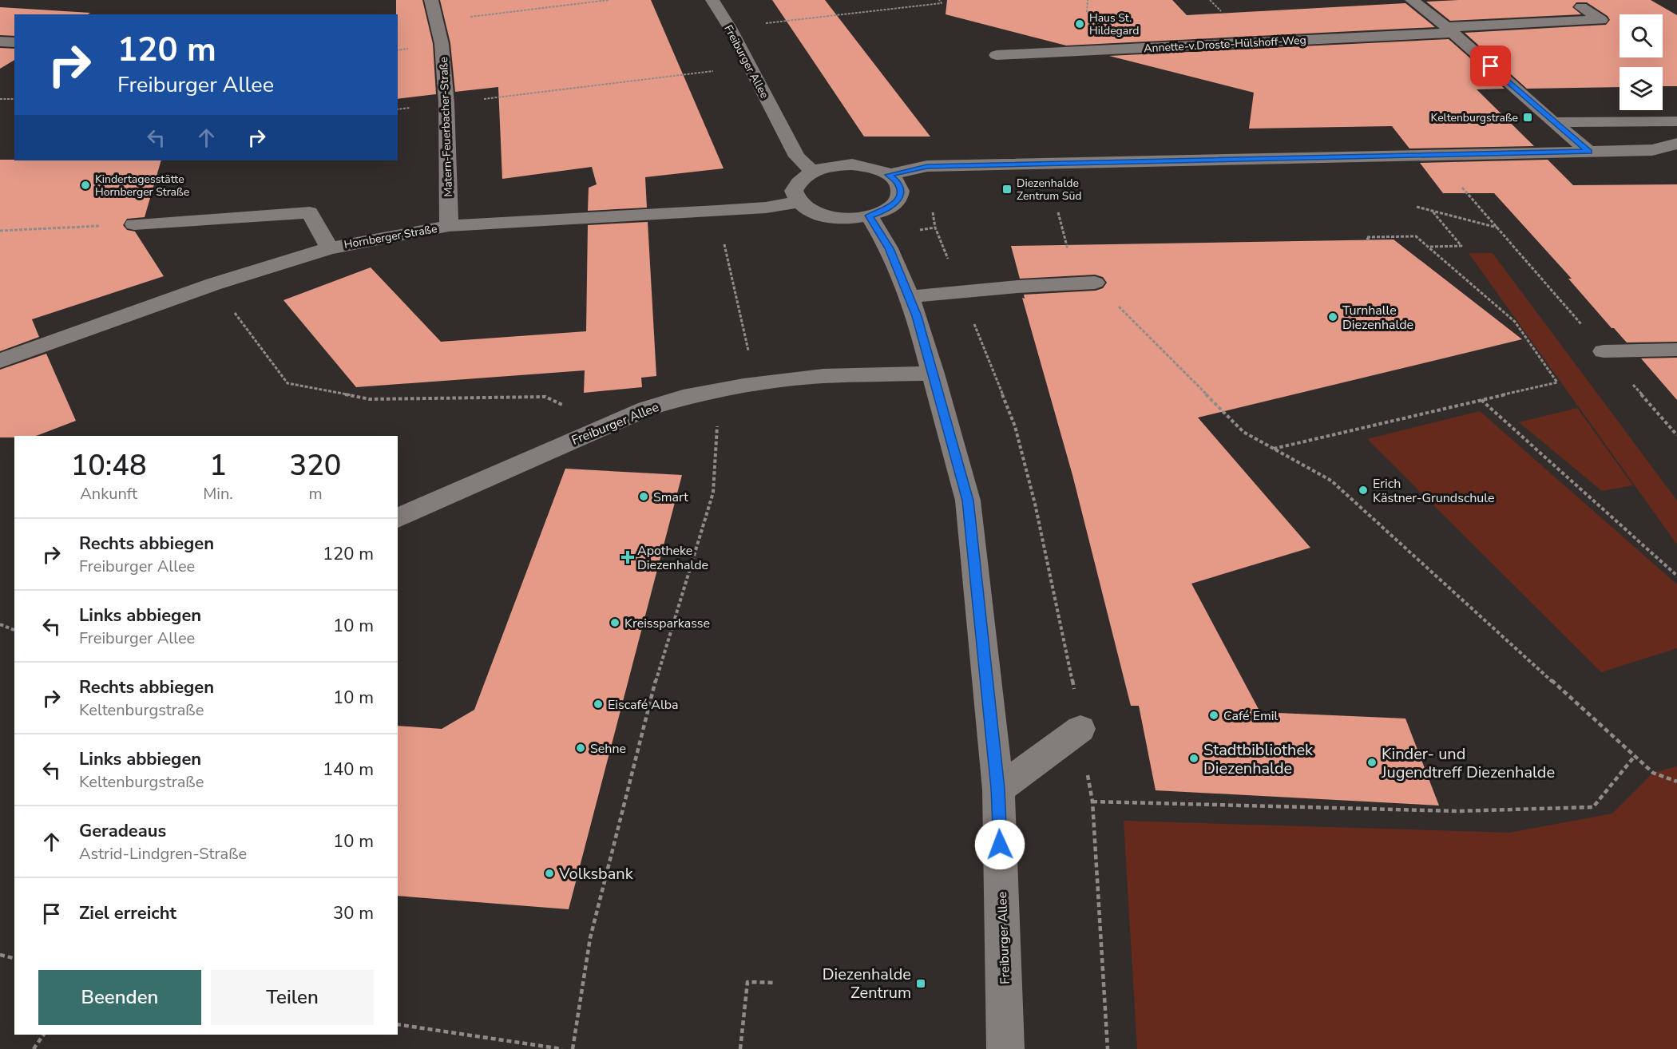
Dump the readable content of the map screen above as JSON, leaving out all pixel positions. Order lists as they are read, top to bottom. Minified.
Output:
{"streets":{"street":["Annette-v.Droste-Hülshoff-Weg","Freiburger Allee","Matern-Feuerbacher-Straße","Hornberger Straße"]},"crossings":[["Matern-Feuerbacher-Straße","Hornberger Straße"]],"places":{"other":["Haus St. Hildegard","Kindertagesstätte Hornberger Straße","Turnhalle Diezenhalde","Erich Kästner-Grundschule","Smart","Kreissparkasse","Eiscafé Alba","Café Emil","Sehne","Stadtbibliothek Diezenhalde","Kinder- und Jugendtreff Diezenhalde","Volksbank"],"transit":["Keltenburgstraße","Diezenhalde Zentrum Süd","Diezenhalde Zentrum"],"health":["Apotheke Diezenhalde"]},"page":{"turn":["120 m","Freiburger Allee"],"eta":["10:48","Ankunft","1","Min.","320","m"],"list":[{"name":"Rechts abbiegen","note":"Freiburger Allee","value":"120 m"},{"name":"Links abbiegen","note":"Freiburger Allee","value":"10 m"},{"name":"Rechts abbiegen","note":"Keltenburgstraße","value":"10 m"},{"name":"Links abbiegen","note":"Keltenburgstraße","value":"140 m"},{"name":"Geradeaus","note":"Astrid-Lindgren-Straße","value":"10 m"},{"name":"Ziel erreicht","value":"30 m"}],"buttons":["Beenden","Teilen"]}}
